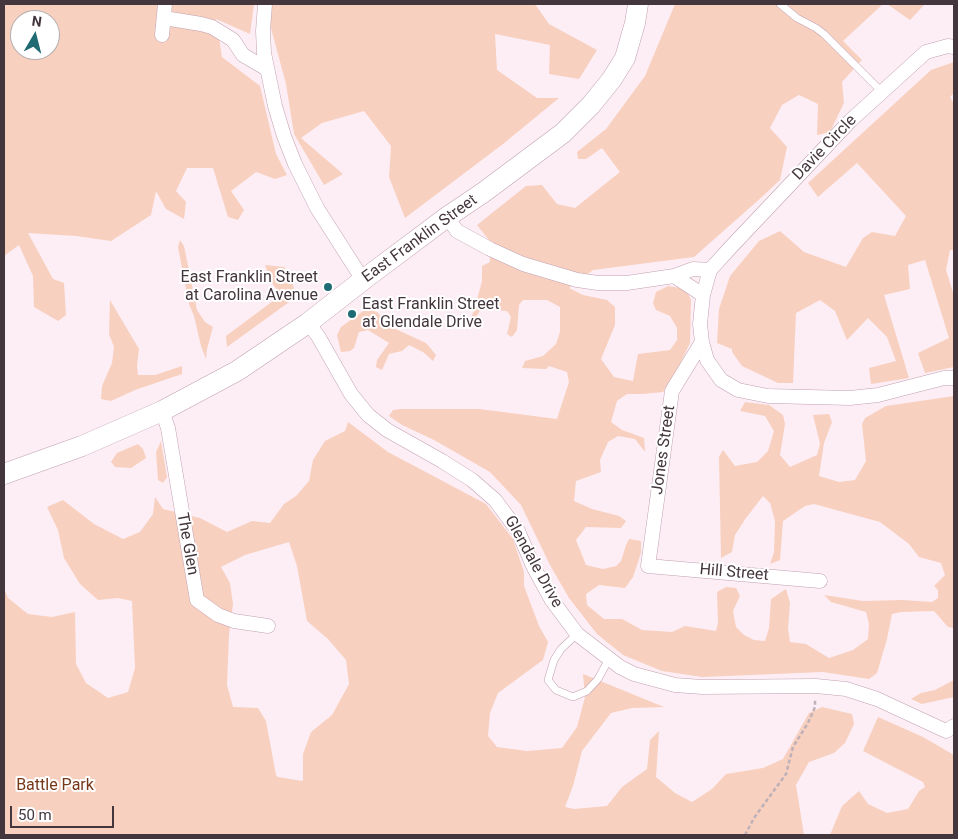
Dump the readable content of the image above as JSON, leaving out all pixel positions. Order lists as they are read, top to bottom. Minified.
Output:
{"streets":{"main road":["East Franklin Street"],"street":["Davie Circle","Jones Street","The Glen","Glendale Drive","Hill Street"]},"crossings":[["Davie Circle","Jones Street"],["East Franklin Street","The Glen"],["East Franklin Street","Glendale Drive"],["Jones Street","Hill Street"]],"parks":["Battle Park"],"places":["East Franklin Street at Carolina Avenue","East Franklin Street at Glendale Drive"],"scale_bar":"50 m","north":"top"}
